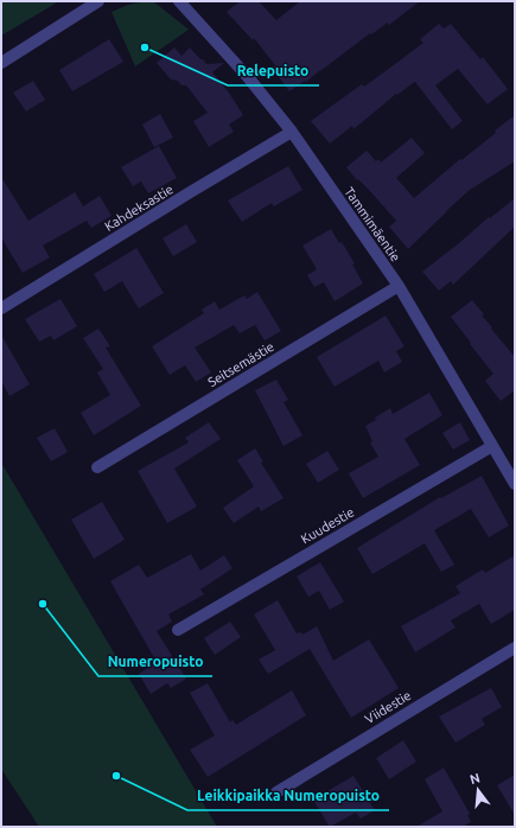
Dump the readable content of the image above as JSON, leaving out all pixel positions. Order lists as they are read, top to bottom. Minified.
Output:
{"streets":{"street":["Kahdeksastie","Tammimäentie","Seitsemästie","Kuudestie","Viidestie"]},"crossings":[["Kahdeksastie","Tammimäentie"],["Tammimäentie","Seitsemästie"],["Tammimäentie","Kuudestie"]],"places":["Relepuisto","Numeropuisto","Leikkipaikka Numeropuisto"],"north":"top"}
